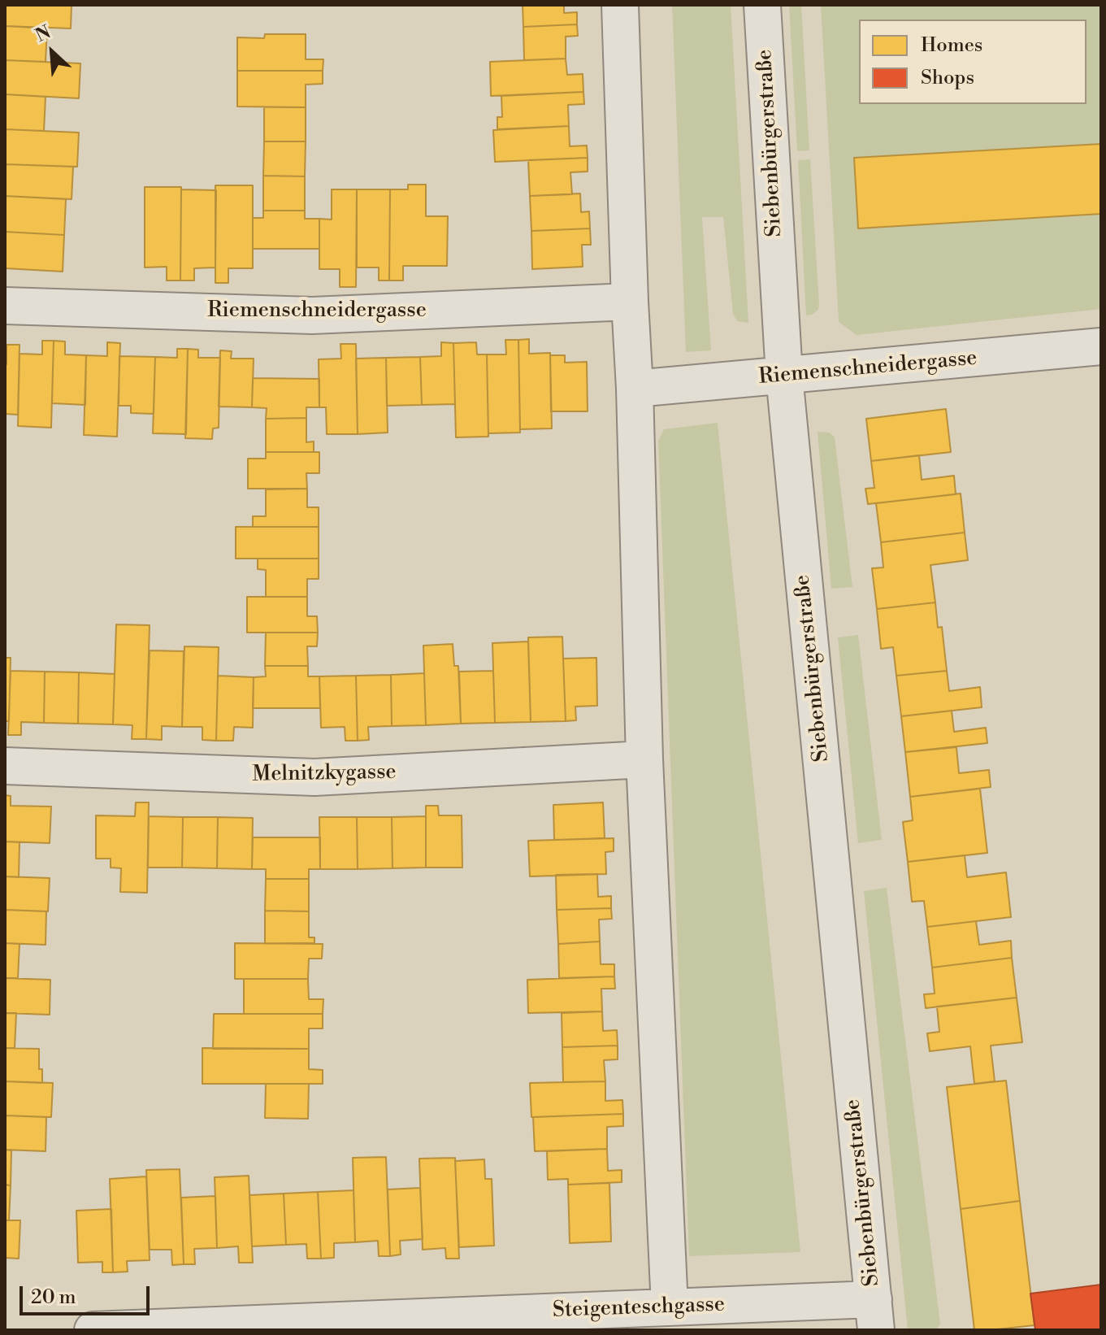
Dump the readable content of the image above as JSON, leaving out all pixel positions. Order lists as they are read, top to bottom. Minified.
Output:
{"streets":{"street":["Siebenbürgerstraße","Riemenschneidergasse","Melnitzkygasse","Steigenteschgasse"]},"crossings":[["Siebenbürgerstraße","Riemenschneidergasse"],["Siebenbürgerstraße","Steigenteschgasse"]],"legend":["Homes","Shops"],"scale_bar":"20 m","north":"top left"}
